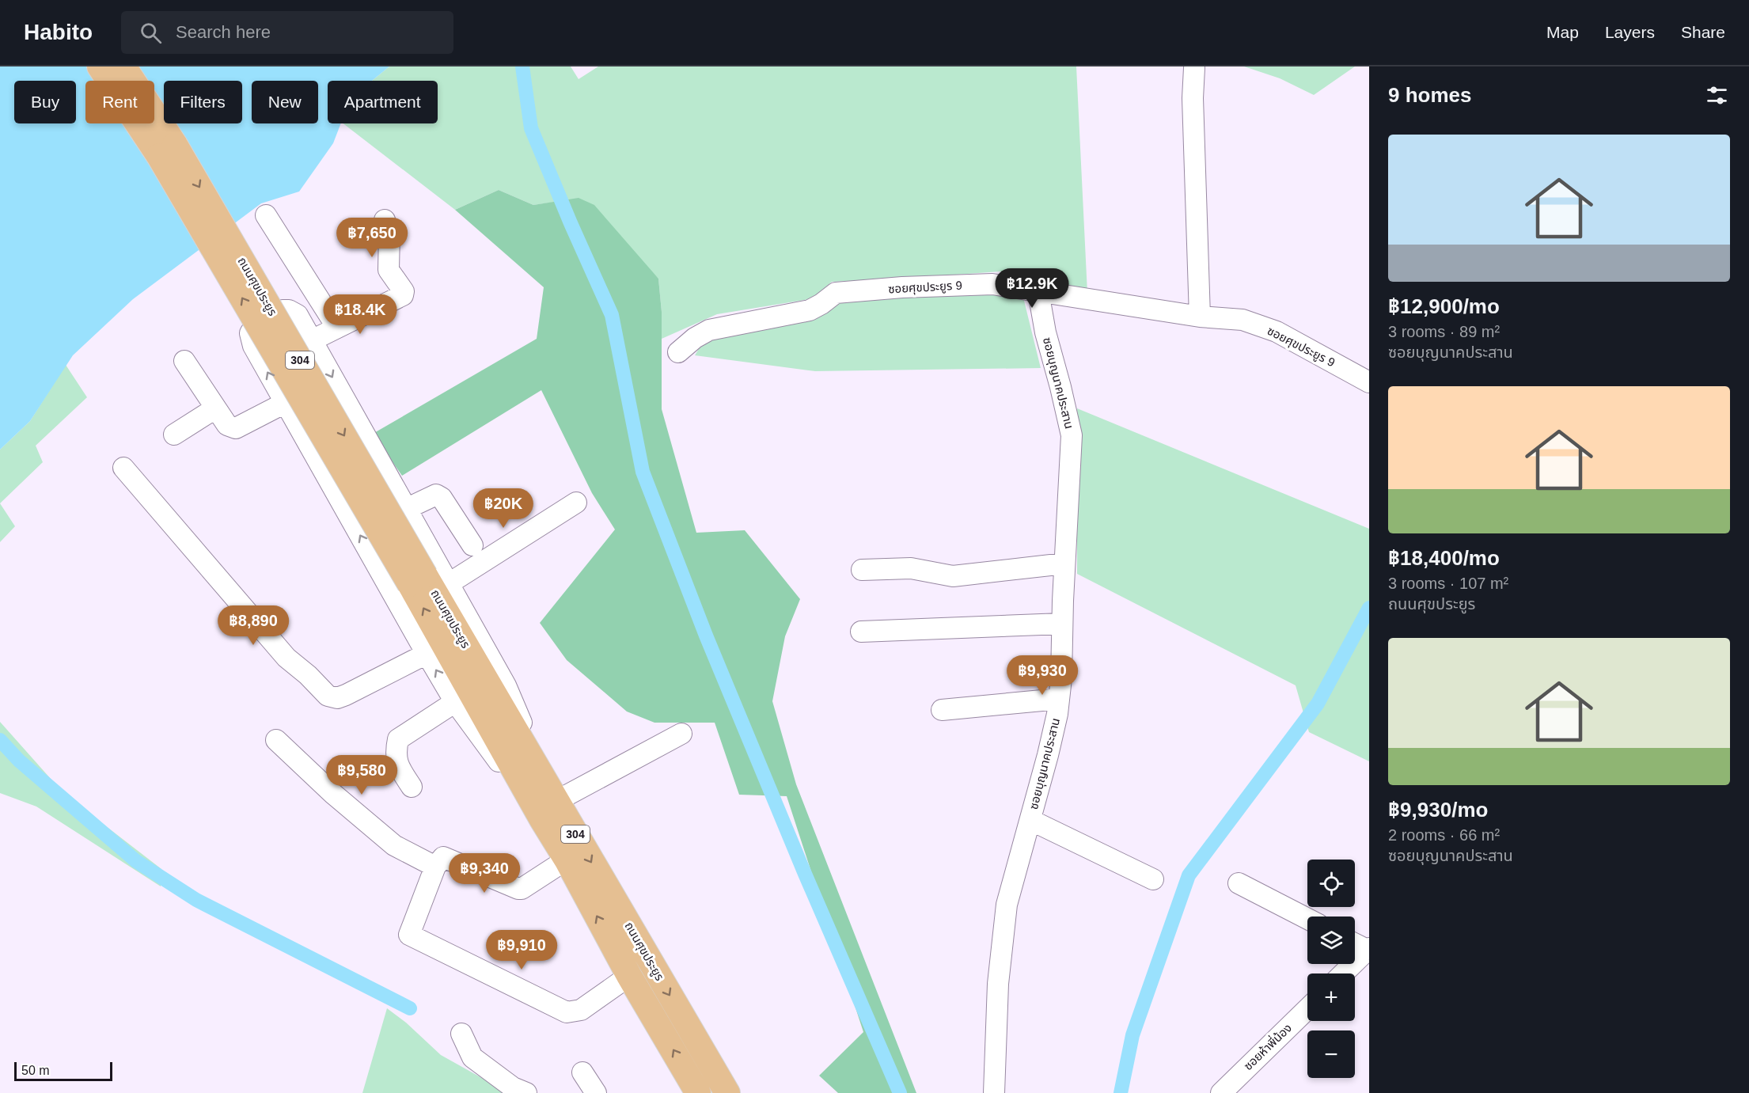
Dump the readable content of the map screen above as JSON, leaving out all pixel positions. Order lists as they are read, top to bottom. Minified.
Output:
{"streets":{"main road":["ถนนศุขประยูร","304"],"street":["ซอยศุขประยูร 9","ซอยบุญนาคประสาน","ซอยห้าพี่น้อง"]},"crossings":[["ซอยศุขประยูร 9","ซอยบุญนาคประสาน"]],"scale_bar":"50 m","page":{"header":"Habito","search":"Search here","nav":["Map","Layers","Share"],"heading":"9 homes","chip":["Buy","Rent","Filters","New","Apartment"],"list":[{"name":"฿12,900/mo","note":"3 rooms · 89 m² · ซอยบุญนาคประสาน"},{"name":"฿18,400/mo","note":"3 rooms · 107 m² · ถนนศุขประยูร"},{"name":"฿9,930/mo","note":"2 rooms · 66 m² · ซอยบุญนาคประสาน"}],"price":["฿7,650","฿12.9K","฿18.4K","฿20K","฿8,890","฿9,930","฿9,580","฿9,340","฿9,910"],"map_buttons":["+","−"],"scale":"50 m"}}
